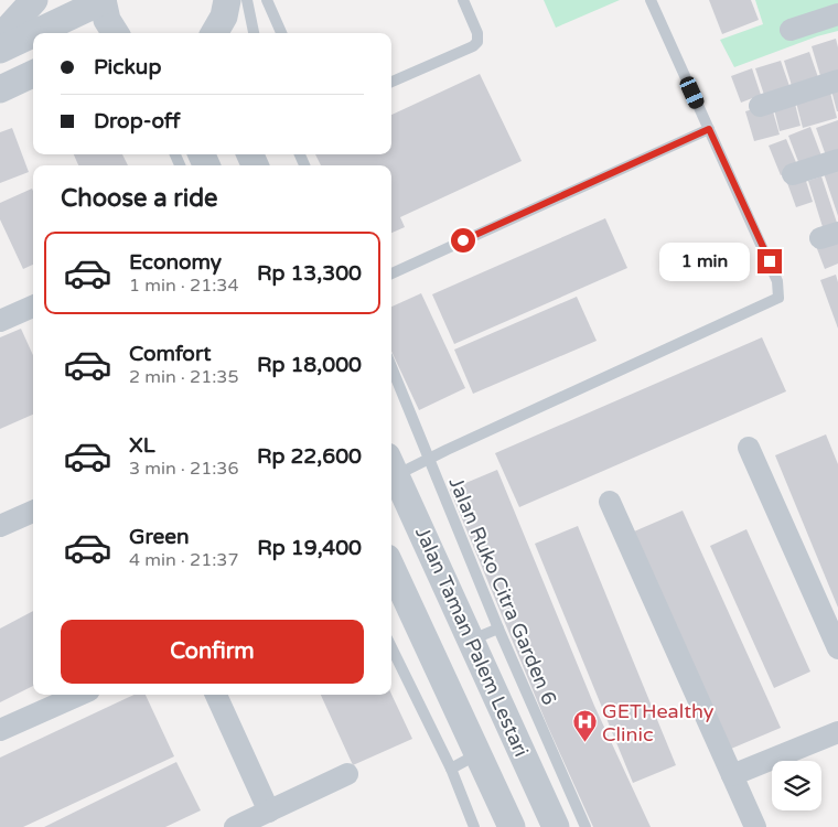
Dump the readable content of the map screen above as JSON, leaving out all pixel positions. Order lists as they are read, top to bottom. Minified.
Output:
{"streets":{"street":["Jalan Taman Palem Lestari"],"lane":["Jalan Ruko Citra Garden 6"]},"places":{"hospital":["GETHealthy Clinic"]},"page":{"banner":["Pickup","Drop-off"],"heading":"Choose a ride","list":[{"name":"Economy","note":"1 min · 21:34","value":"Rp 13,300"},{"name":"Comfort","note":"2 min · 21:35","value":"Rp 18,000"},{"name":"XL","note":"3 min · 21:36","value":"Rp 22,600"},{"name":"Green","note":"4 min · 21:37","value":"Rp 19,400"}],"bubble":"1 min","buttons":"Confirm"}}
